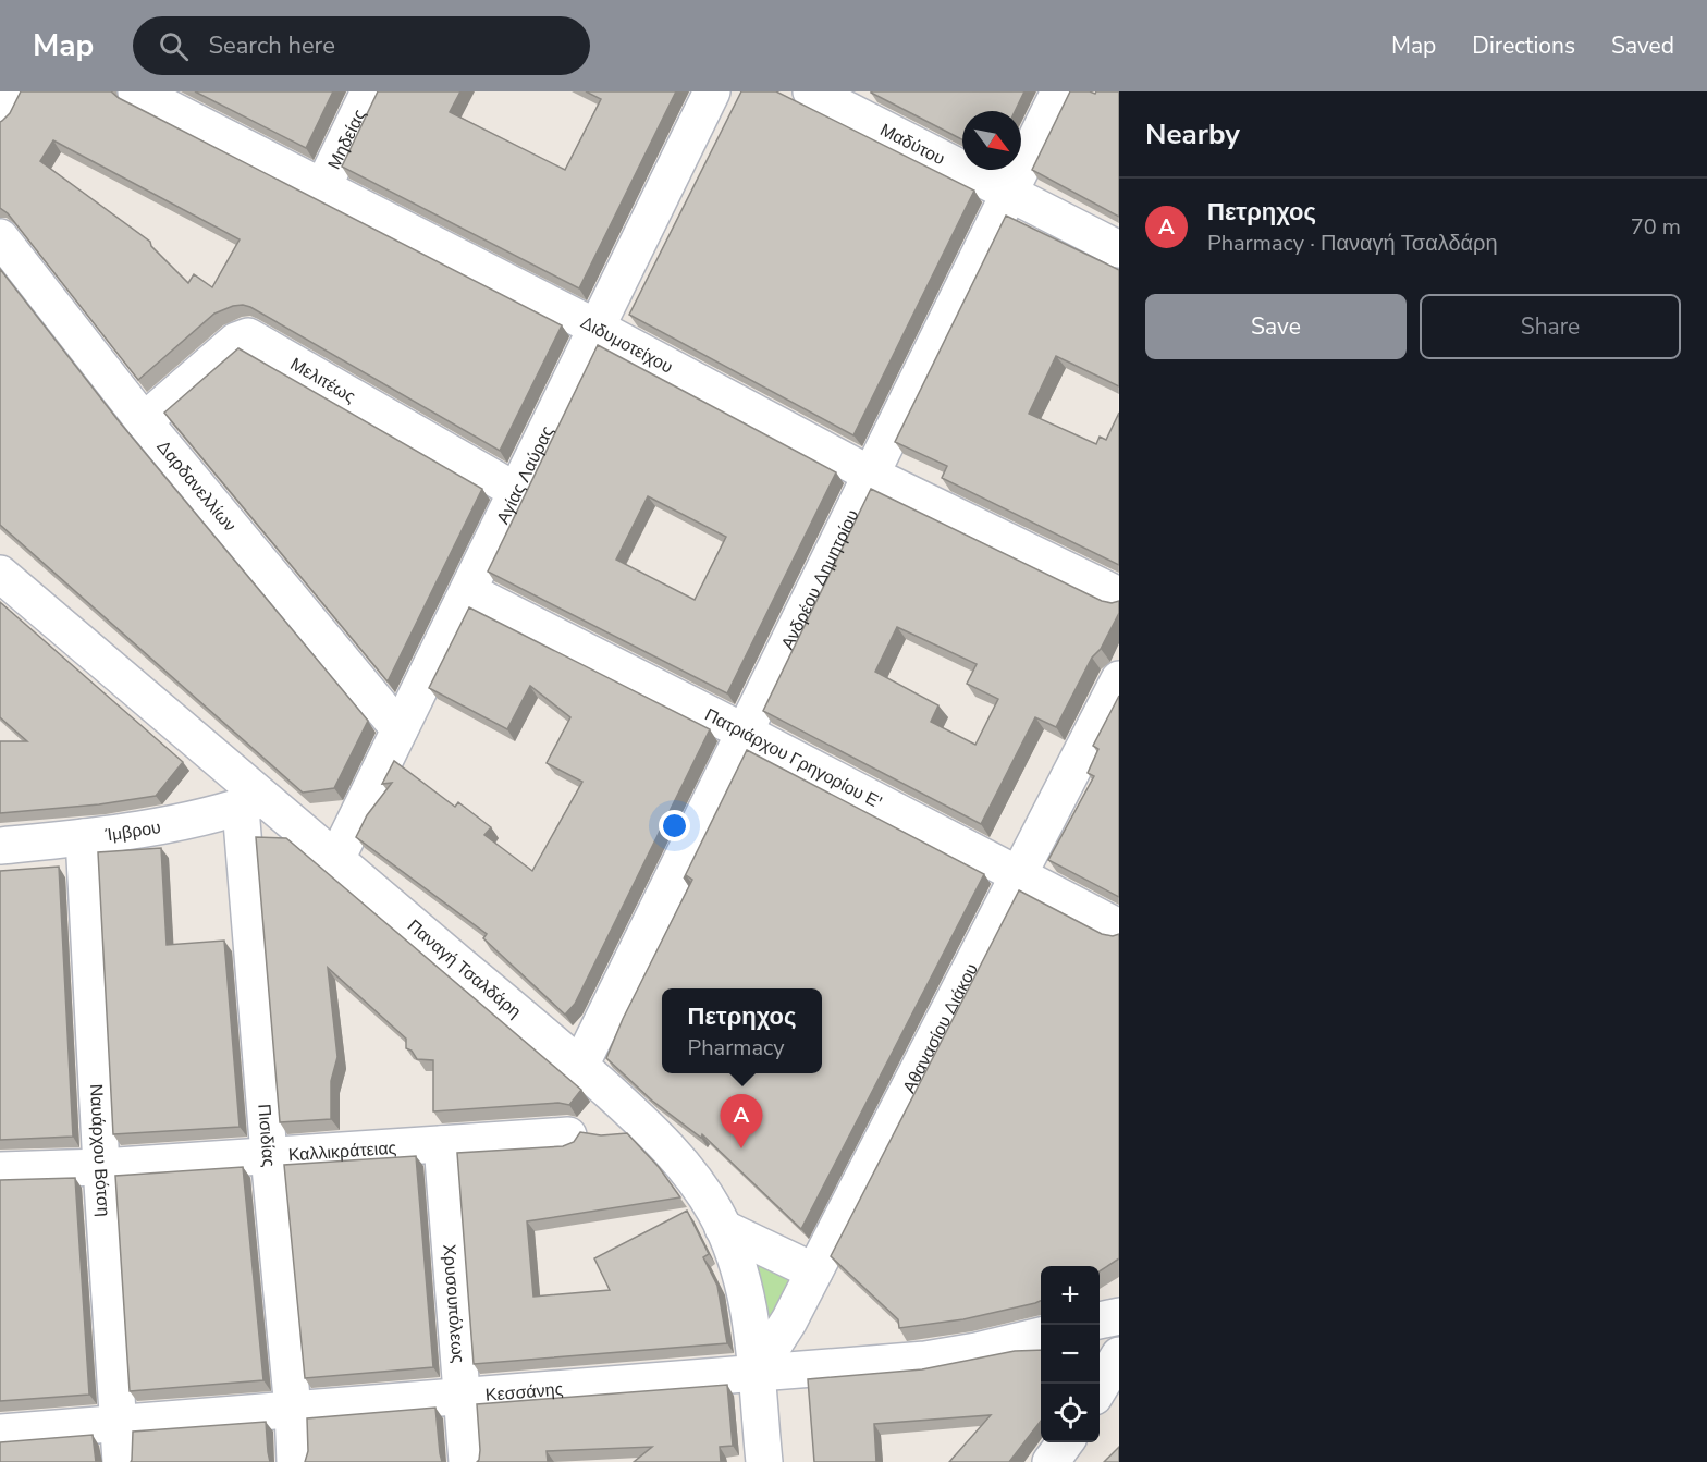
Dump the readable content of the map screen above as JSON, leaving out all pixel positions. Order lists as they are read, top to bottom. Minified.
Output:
{"streets":{"street":["Μηδείας","Μαδύτου","Διδυμοτείχου","Μελιτέως","Αγίας Λαύρας","Δαρδανελλίων","Ανδρέου Δημητρίου","Πατριάρχου Γρηγορίου Ε'","Ίμβρου","Παναγή Τσαλδάρη","Αθανασίου Διάκου","Πισιδίας","Ναυάρχου Βότση","Καλλικράτειας","Χρυσουπόλεως","Κεσσάνης"]},"crossings":[["Μηδείας","Διδυμοτείχου"],["Μαδύτου","Ανδρέου Δημητρίου"],["Διδυμοτείχου","Αγίας Λαύρας"],["Διδυμοτείχου","Ανδρέου Δημητρίου"],["Μελιτέως","Αγίας Λαύρας"],["Μελιτέως","Δαρδανελλίων"],["Αγίας Λαύρας","Δαρδανελλίων"],["Αγίας Λαύρας","Πατριάρχου Γρηγορίου Ε'"],["Αγίας Λαύρας","Παναγή Τσαλδάρη"],["Ανδρέου Δημητρίου","Πατριάρχου Γρηγορίου Ε'"],["Ανδρέου Δημητρίου","Παναγή Τσαλδάρη"],["Πατριάρχου Γρηγορίου Ε'","Αθανασίου Διάκου"],["Ίμβρου","Παναγή Τσαλδάρη"],["Ίμβρου","Πισιδίας"],["Ίμβρου","Ναυάρχου Βότση"],["Παναγή Τσαλδάρη","Αθανασίου Διάκου"],["Παναγή Τσαλδάρη","Πισιδίας"],["Παναγή Τσαλδάρη","Κεσσάνης"],["Αθανασίου Διάκου","Κεσσάνης"],["Πισιδίας","Καλλικράτειας"],["Πισιδίας","Κεσσάνης"],["Ναυάρχου Βότση","Καλλικράτειας"],["Ναυάρχου Βότση","Κεσσάνης"],["Καλλικράτειας","Χρυσουπόλεως"],["Χρυσουπόλεως","Κεσσάνης"]],"north":"bottom right","page":{"header":"Map","search":"Search here","nav":["Map","Directions","Saved"],"heading":"Nearby","list":[{"mark":"A","name":"Πετρηχος","note":"Pharmacy · Παναγή Τσαλδάρη","value":"70 m"}],"buttons":["Save","Share"],"popup":["Πετρηχος","Pharmacy"],"pins":"A","map_buttons":["+","−"]}}
